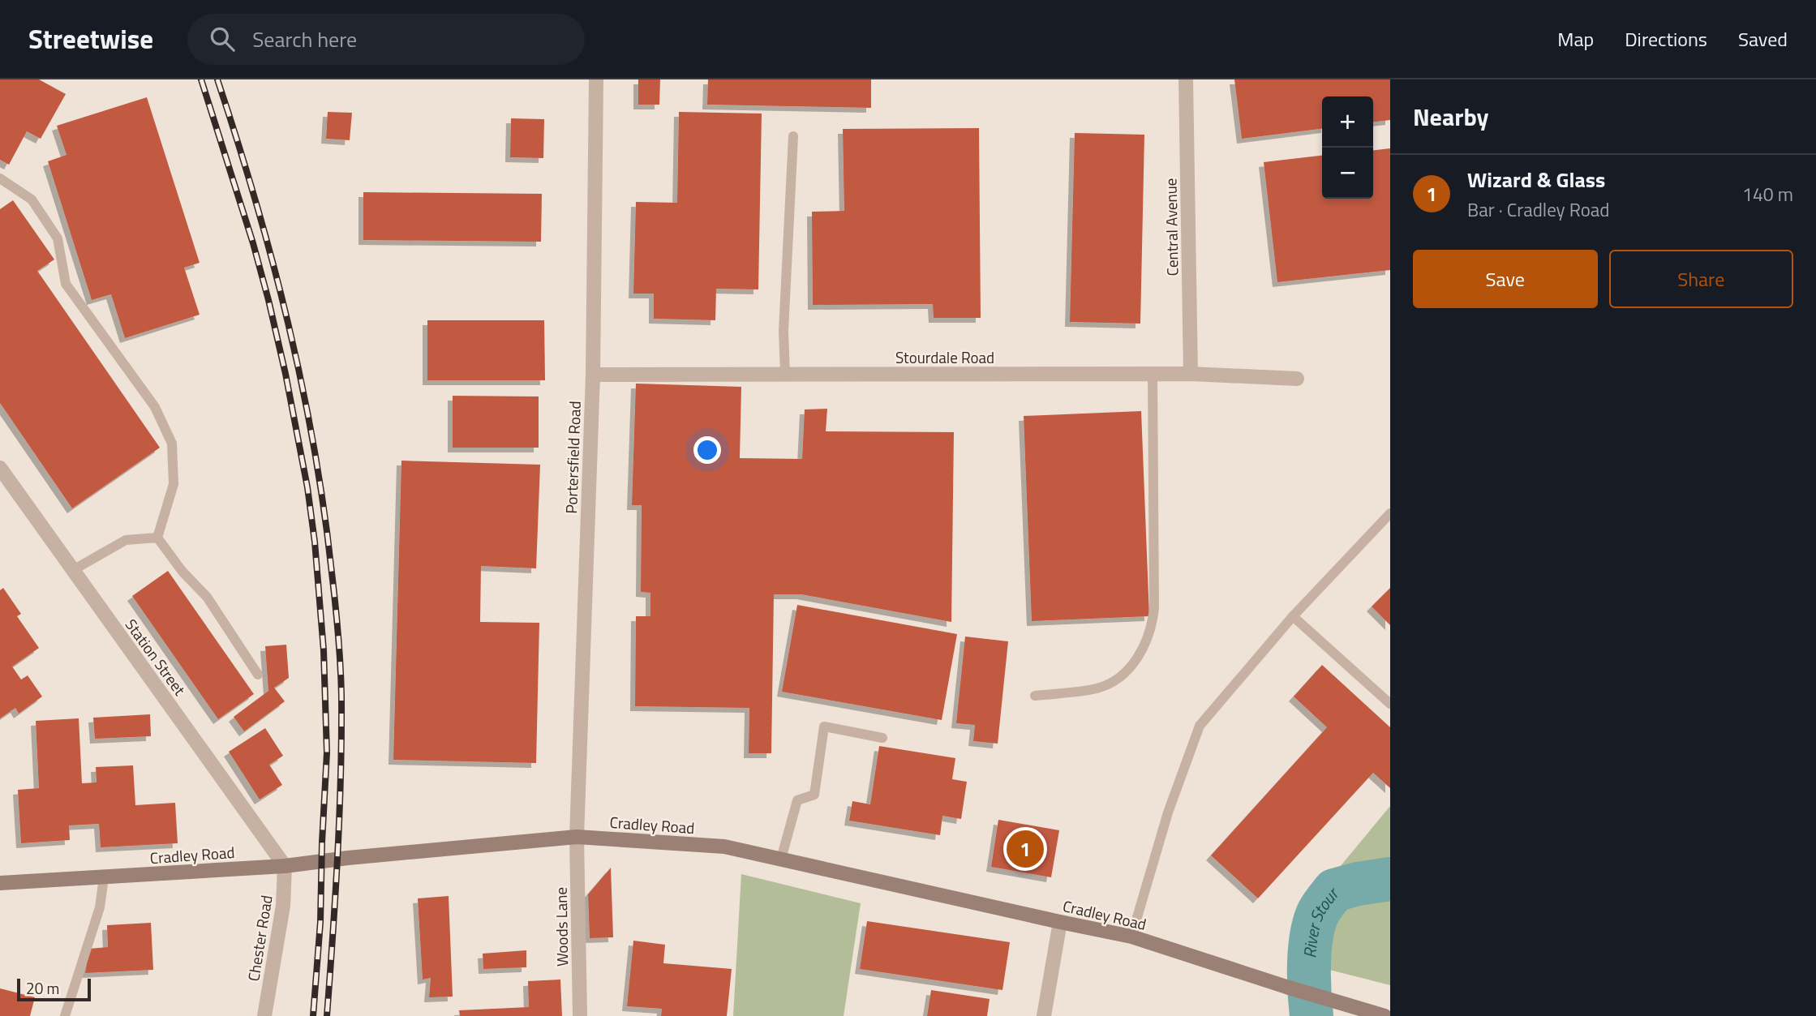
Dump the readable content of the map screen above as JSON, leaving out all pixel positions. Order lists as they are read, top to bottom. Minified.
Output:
{"streets":{"main road":["Cradley Road"],"street":["Central Avenue","Stourdale Road","Portersfield Road","Station Street","Woods Lane","Chester Road"]},"crossings":[["Central Avenue","Stourdale Road"],["Stourdale Road","Portersfield Road"],["Portersfield Road","Cradley Road"],["Portersfield Road","Woods Lane"],["Station Street","Cradley Road"],["Station Street","Chester Road"],["Cradley Road","Woods Lane"],["Cradley Road","Chester Road"]],"water":["River Stour"],"scale_bar":"20 m","page":{"header":"Streetwise","search":"Search here","nav":["Map","Directions","Saved"],"heading":"Nearby","map_buttons":["+","−"],"list":[{"mark":"1","name":"Wizard & Glass","note":"Bar · Cradley Road","value":"140 m"}],"buttons":["Save","Share"],"pins":"1","scale":"20 m"}}
